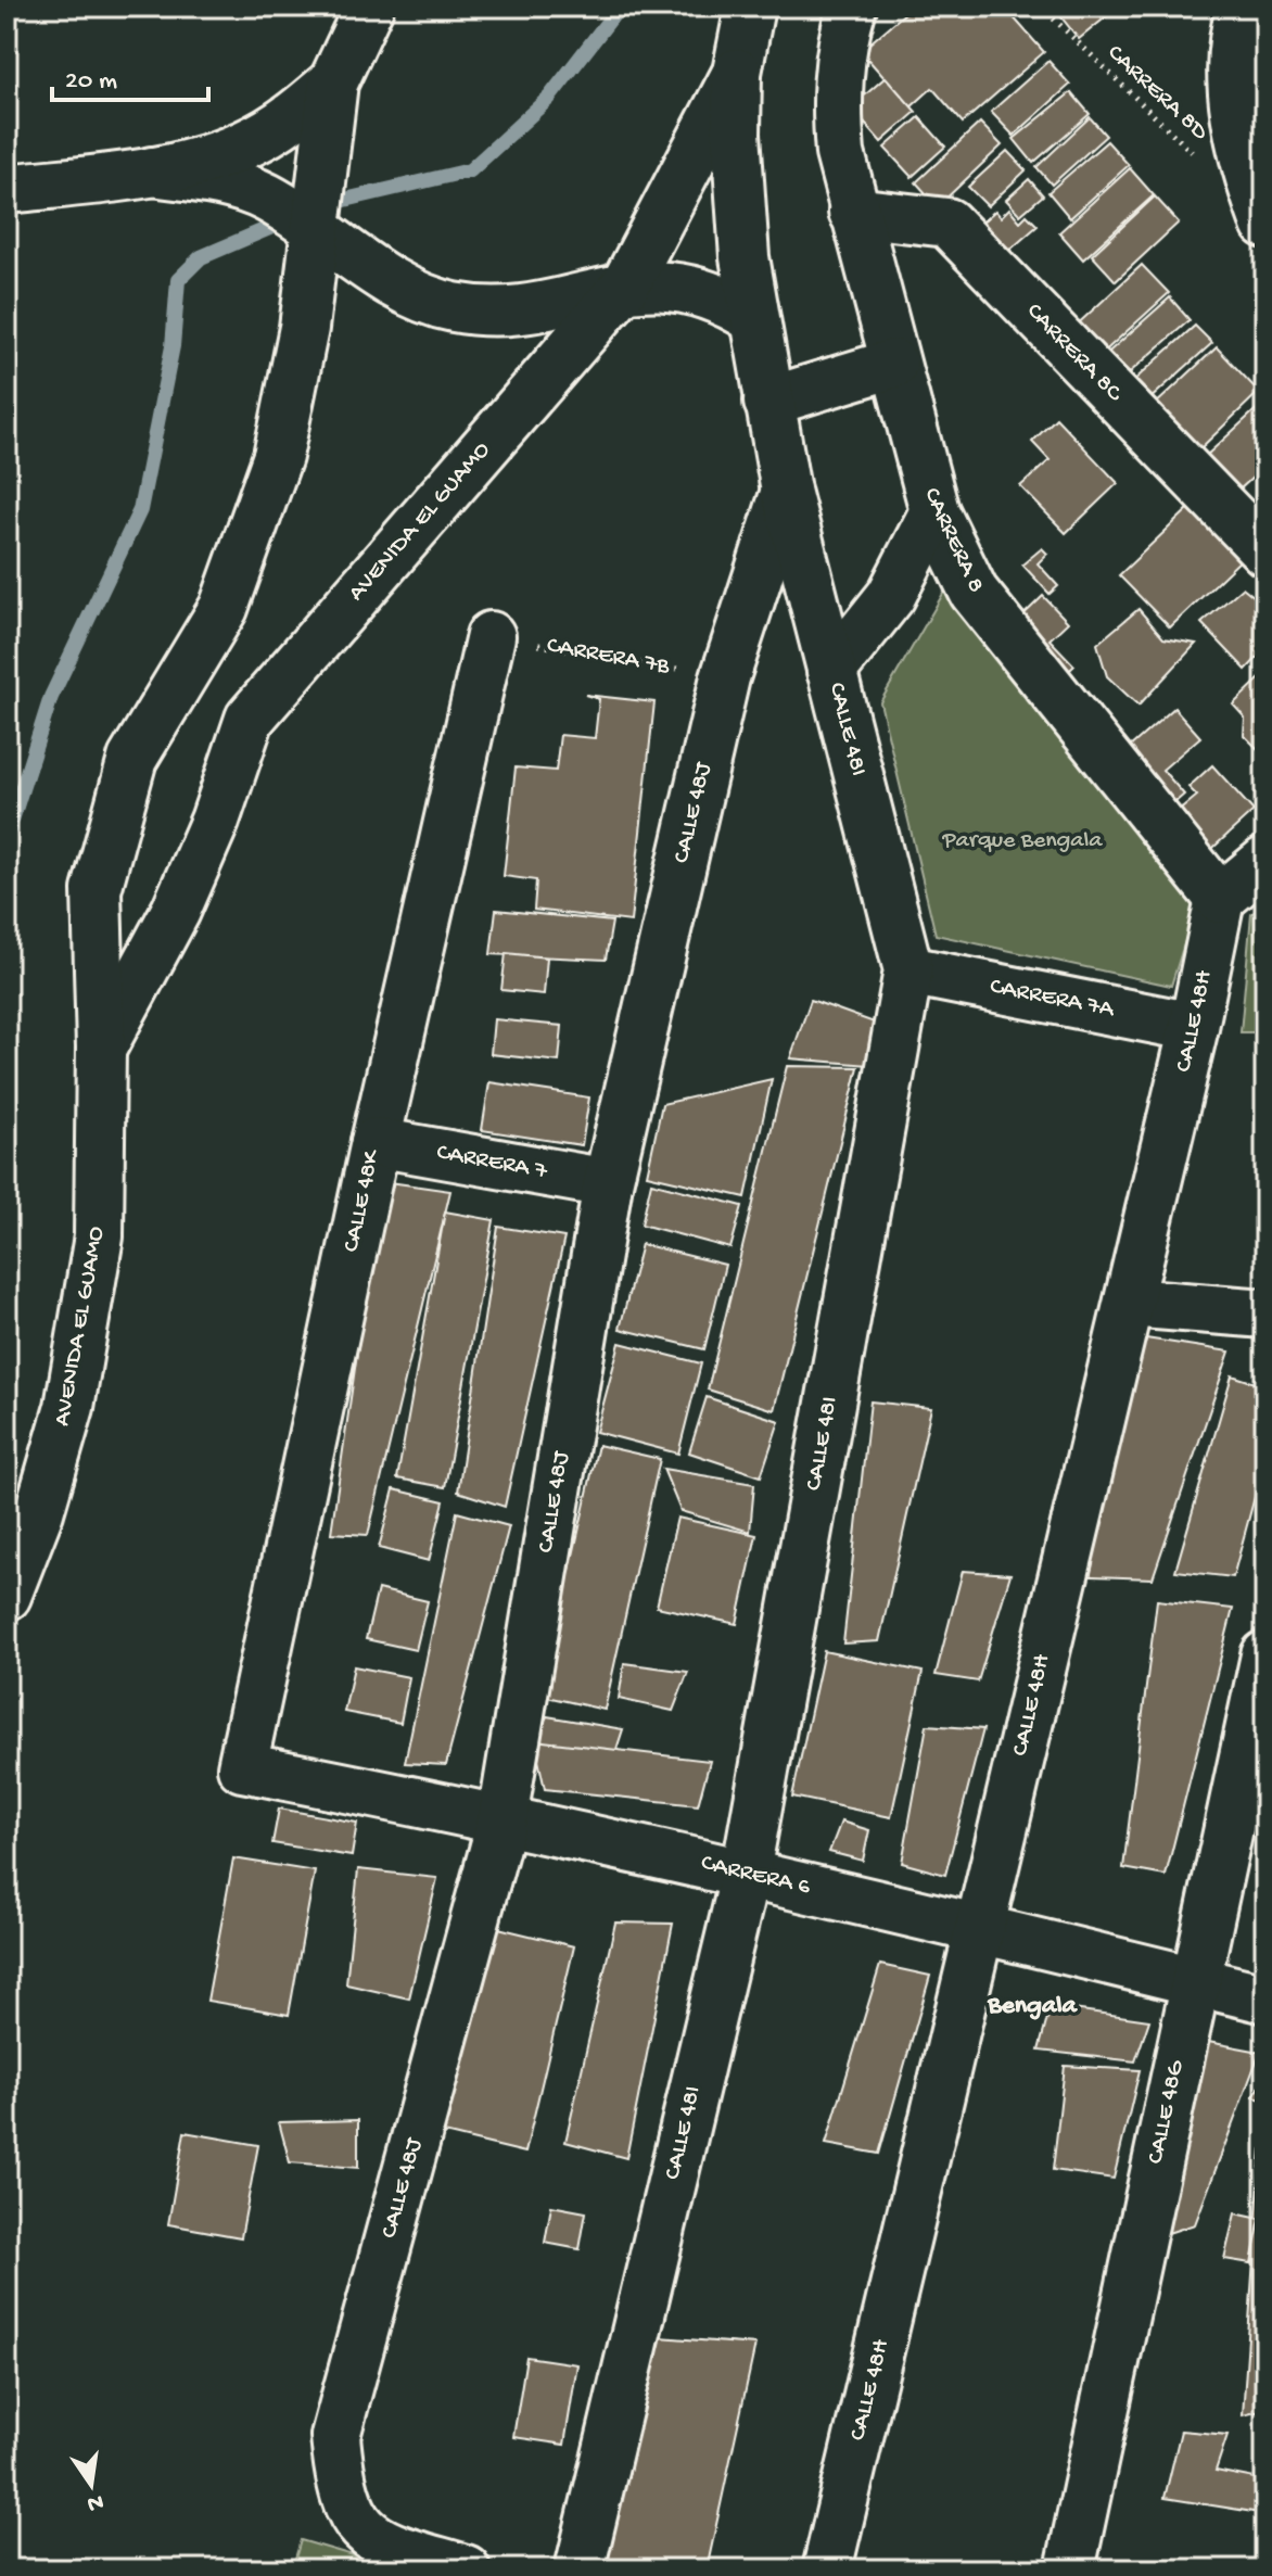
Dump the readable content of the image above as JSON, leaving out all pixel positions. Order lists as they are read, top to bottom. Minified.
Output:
{"streets":{"street":["CARRERA 8C","AVENIDA EL GUAMO","CARRERA 8","CALLE 48I","CALLE 48J","CARRERA 7A","CALLE 48H","CARRERA 7","CALLE 48K","CARRERA 6","CALLE 48G"],"path":["CARRERA 8D","CARRERA 7B"]},"crossings":[["CARRERA 8C","CARRERA 8"],["AVENIDA EL GUAMO","CALLE 48I"],["CARRERA 8","CALLE 48H"],["CARRERA 7B","CALLE 48J"],["CARRERA 7B","CALLE 48K"],["CALLE 48I","CALLE 48J"],["CALLE 48I","CARRERA 7A"],["CALLE 48I","CARRERA 6"],["CALLE 48J","CARRERA 7"],["CALLE 48J","CARRERA 6"],["CARRERA 7A","CALLE 48H"],["CALLE 48H","CARRERA 6"],["CARRERA 7","CALLE 48K"],["CALLE 48K","CARRERA 6"],["CARRERA 6","CALLE 48G"]],"districts":["Bengala"],"parks":["Parque Bengala"],"scale_bar":"20 m","north":"bottom"}
